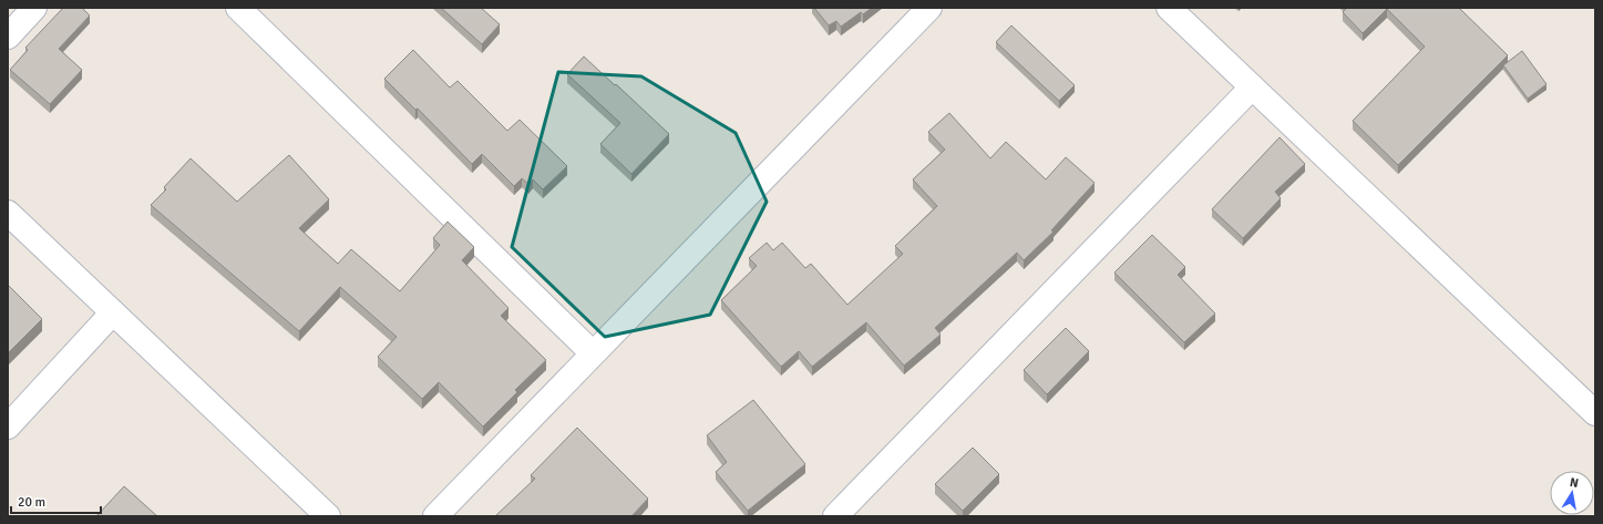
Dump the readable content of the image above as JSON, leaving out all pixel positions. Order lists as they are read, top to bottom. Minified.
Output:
{"scale_bar":"20 m","north":"top"}
